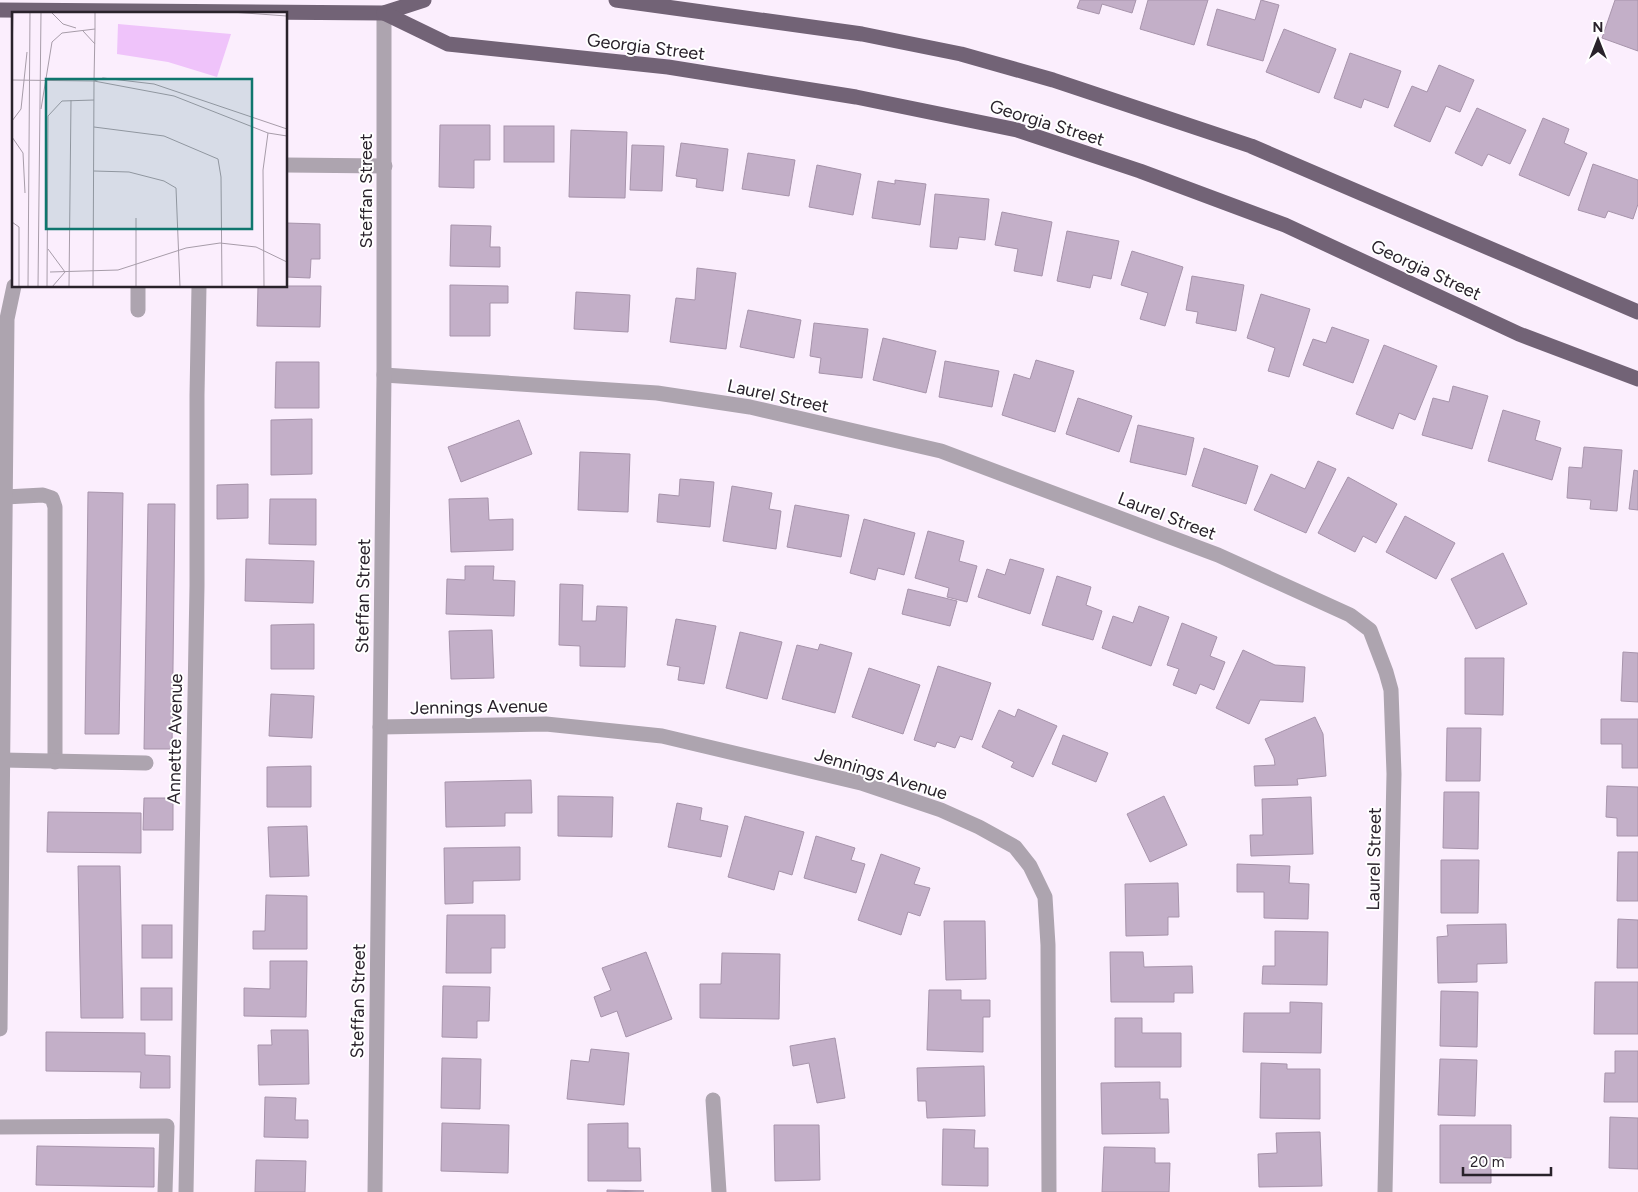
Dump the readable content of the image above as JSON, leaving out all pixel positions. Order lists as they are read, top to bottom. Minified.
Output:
{"streets":{"main road":["Georgia Street"],"street":["Steffan Street","Laurel Street","Jennings Avenue","Annette Avenue"]},"crossings":[["Georgia Street","Steffan Street"],["Steffan Street","Laurel Street"],["Steffan Street","Jennings Avenue"]],"scale_bar":"20 m","north":"top"}
